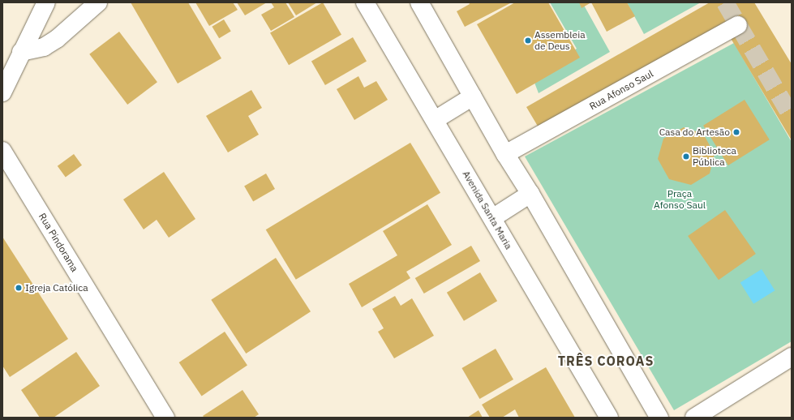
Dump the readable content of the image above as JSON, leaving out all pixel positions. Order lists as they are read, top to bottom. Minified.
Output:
{"streets":{"main road":["Rua Afonso Saul","Avenida Santa Maria","Rua Pindorama"]},"districts":["TRÊS COROAS"],"parks":["Praça Afonso Saul"],"places":["Assembleia de Deus","Casa do Artesão","Biblioteca Pública","Igreja Católica"]}
